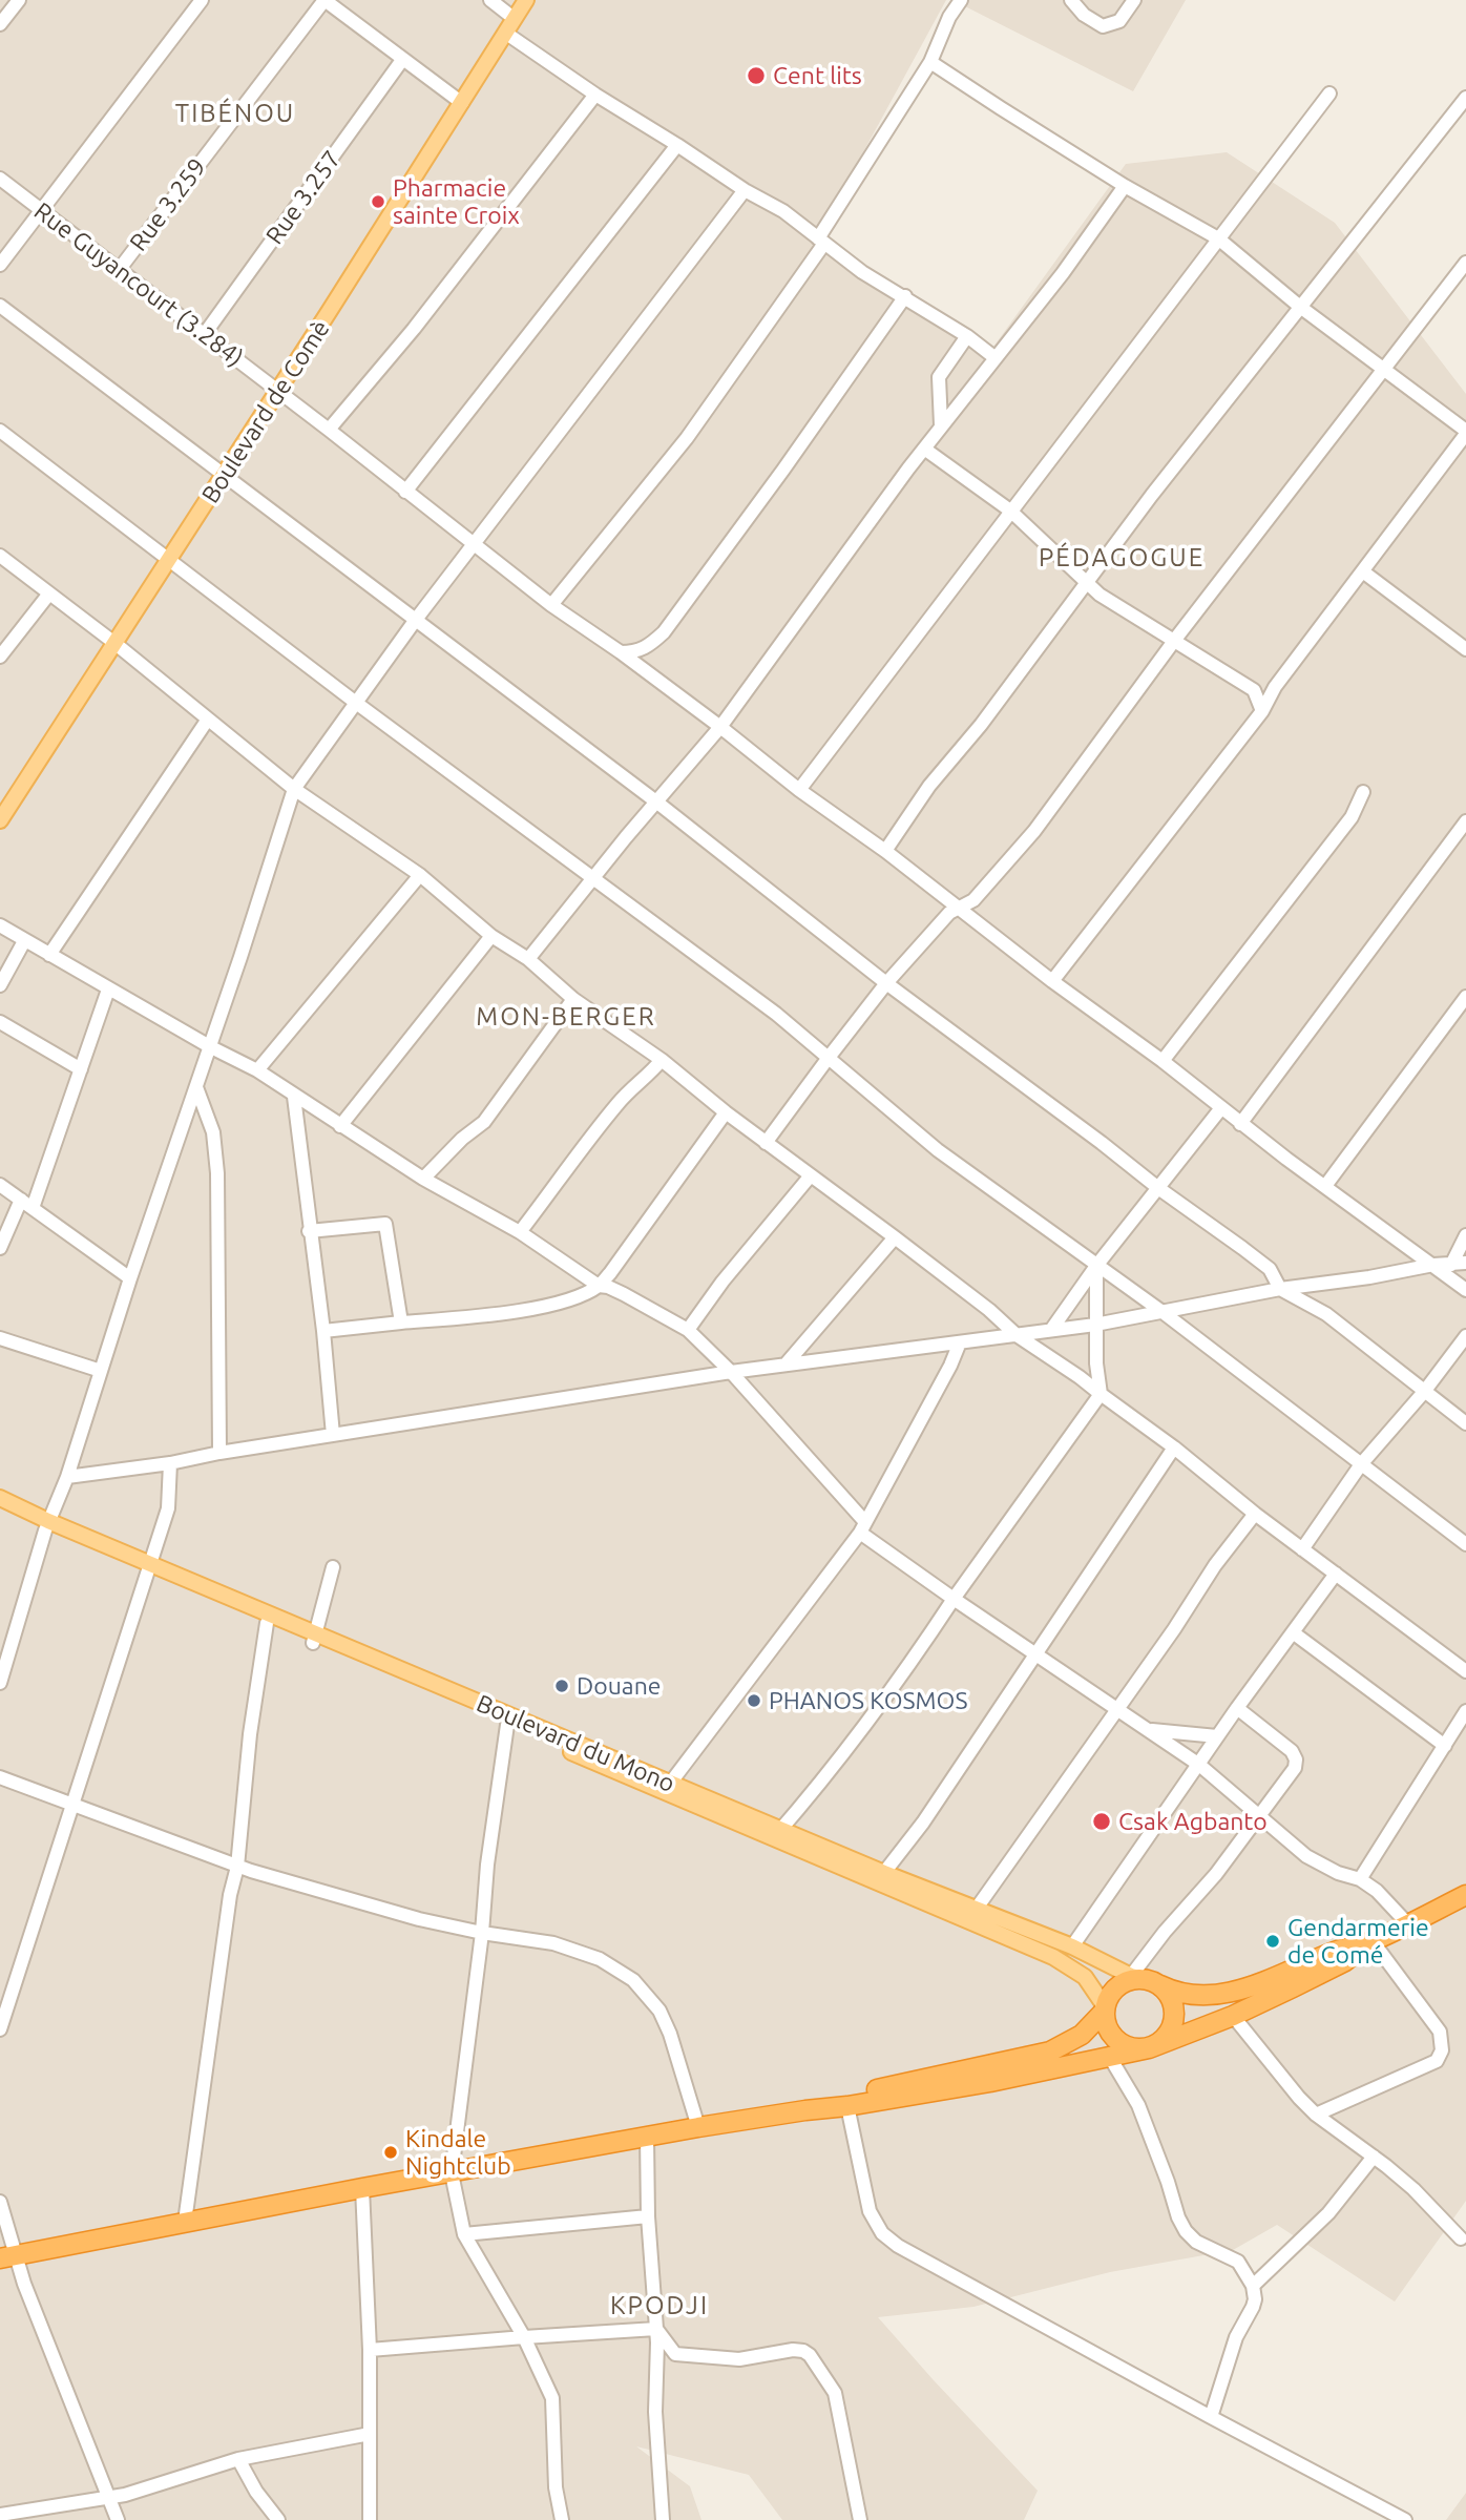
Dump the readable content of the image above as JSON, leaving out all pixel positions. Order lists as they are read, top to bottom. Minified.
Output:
{"streets":{"main road":["Boulevard de Comè","Boulevard du Mono"],"street":["Rue 3.257","Rue 3.259","Rue Guyancourt (3.284)"]},"crossings":[["Rue 3.257","Rue Guyancourt (3.284)"],["Rue 3.259","Rue Guyancourt (3.284)"],["Rue Guyancourt (3.284)","Boulevard de Comè"]],"districts":["TIBÉNOU","PÉDAGOGUE","MON-BERGER","KPODJI"],"places":["Cent lits","Pharmacie sainte Croix","Douane","PHANOS KOSMOS","Csak Agbanto","Gendarmerie de Comé","Kindale Nightclub"]}
